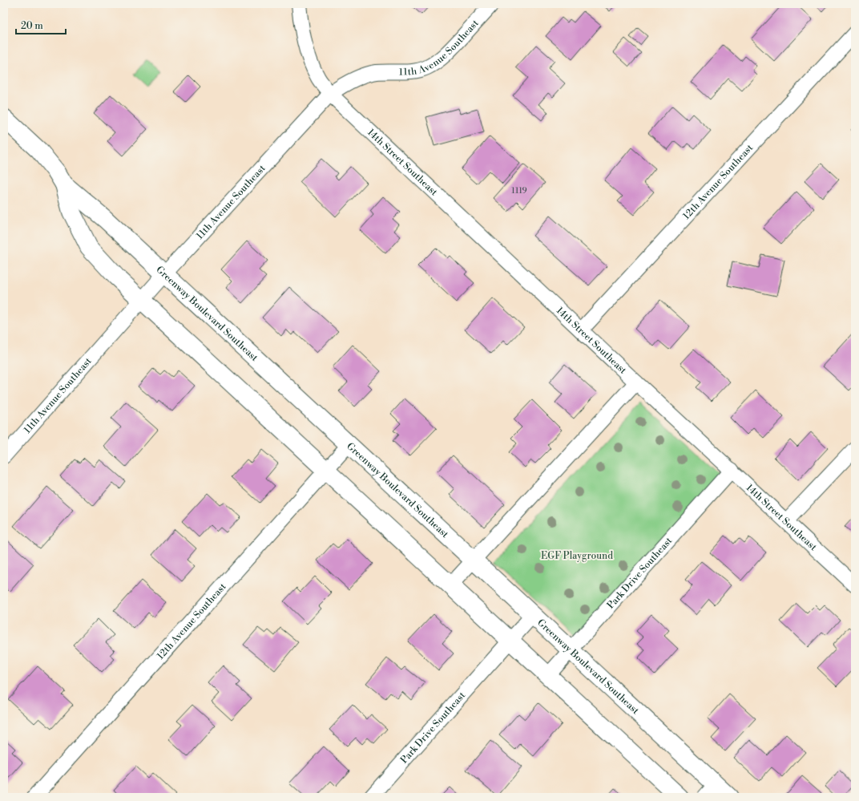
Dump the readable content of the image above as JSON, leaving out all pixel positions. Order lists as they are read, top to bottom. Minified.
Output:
{"streets":{"street":["11th Avenue Southeast","14th Street Southeast","12th Avenue Southeast","Greenway Boulevard Southeast","Park Drive Southeast"]},"crossings":[["11th Avenue Southeast","14th Street Southeast"],["11th Avenue Southeast","Greenway Boulevard Southeast"],["14th Street Southeast","12th Avenue Southeast"],["14th Street Southeast","Park Drive Southeast"],["12th Avenue Southeast","Greenway Boulevard Southeast"],["Greenway Boulevard Southeast","Park Drive Southeast"]],"parks":["EGF Playground"],"house_numbers":["1119"],"scale_bar":"20 m"}
